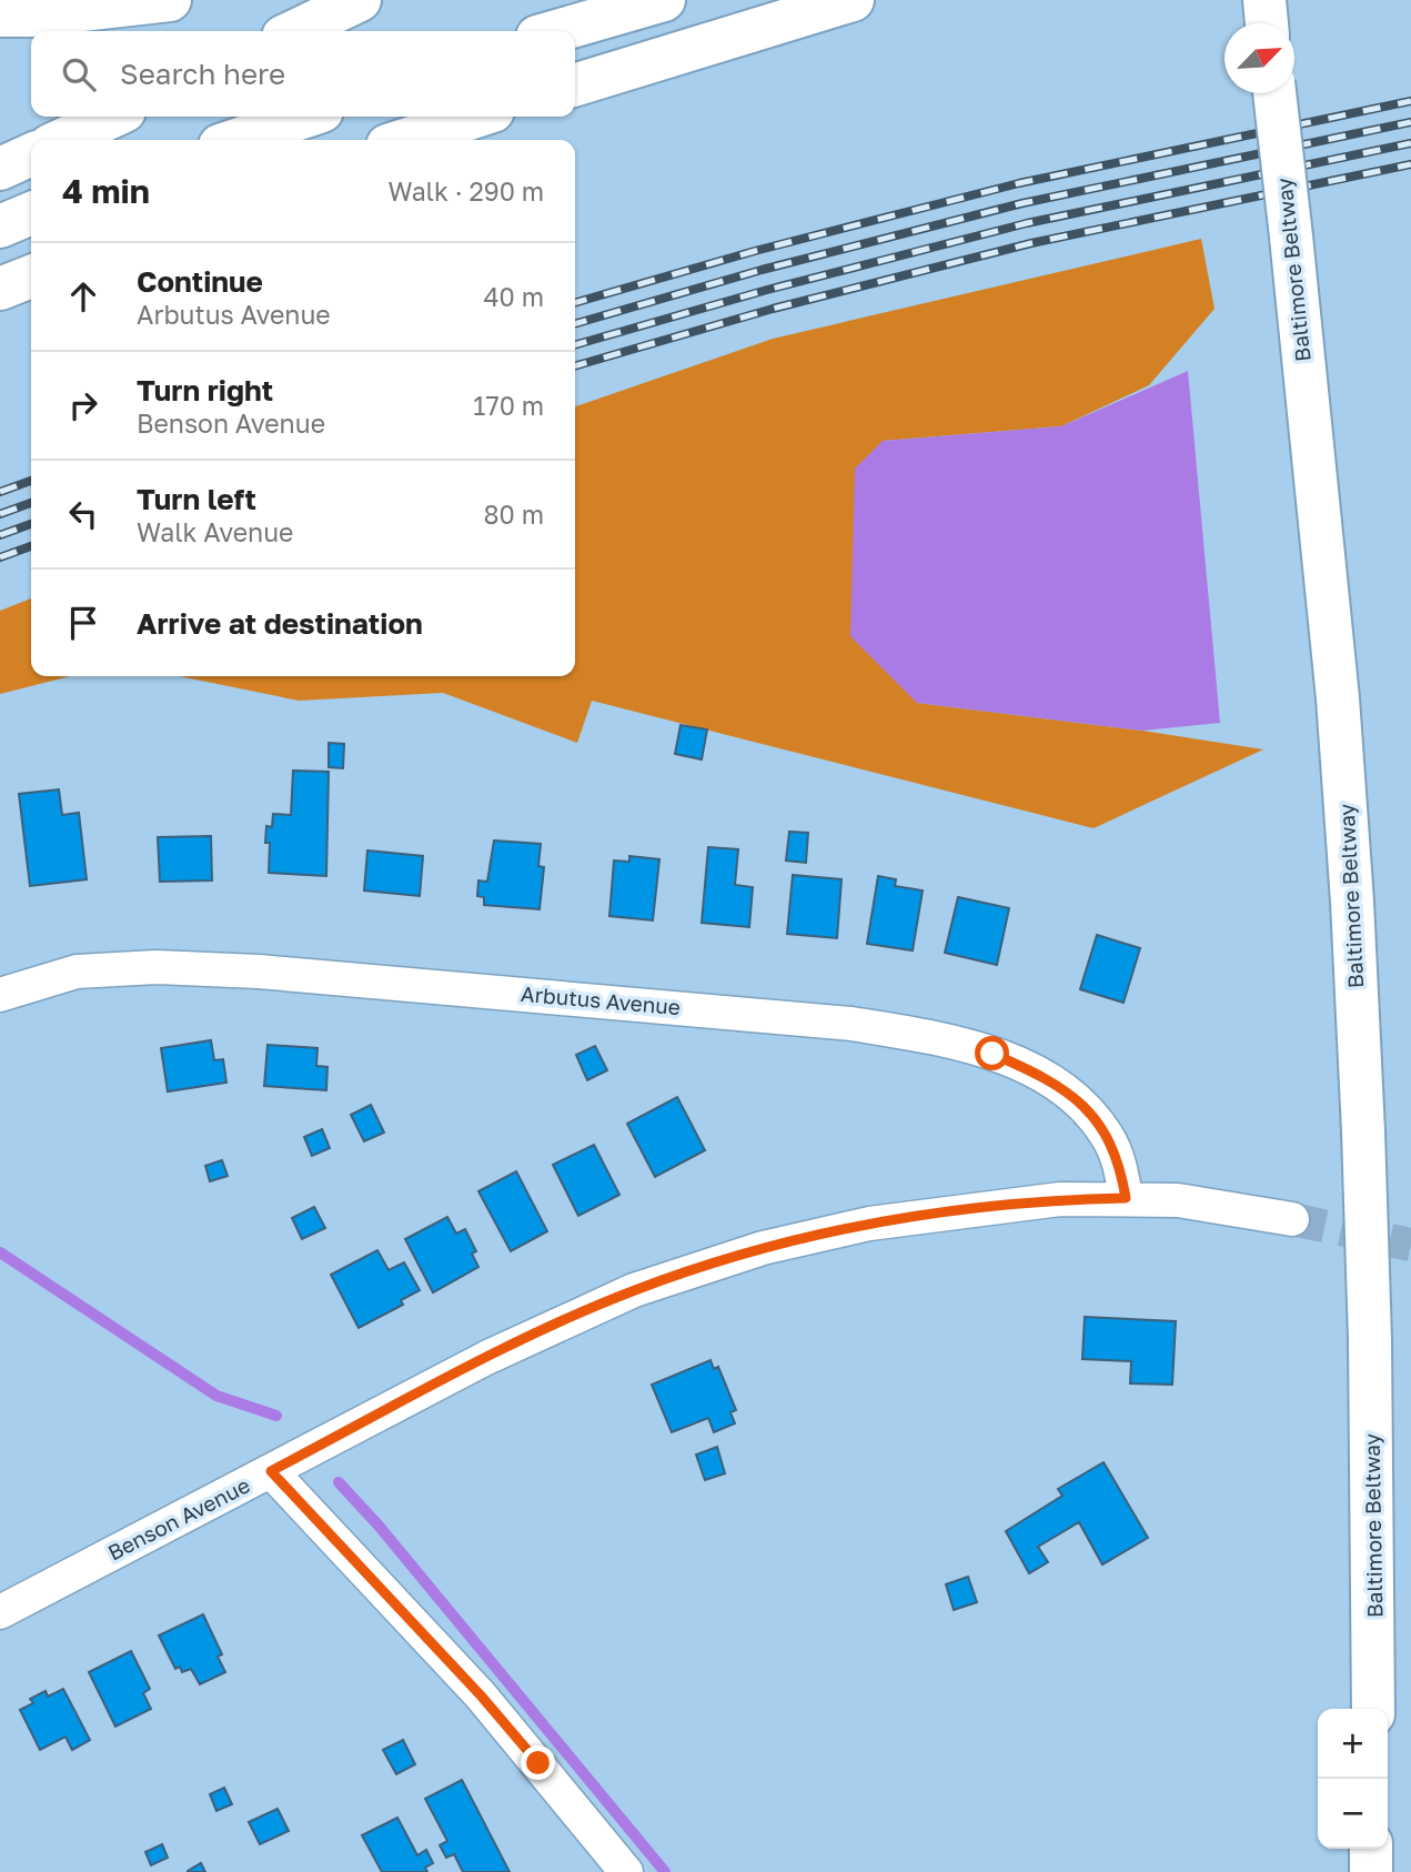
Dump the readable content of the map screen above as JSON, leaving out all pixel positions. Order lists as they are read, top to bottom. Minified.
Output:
{"streets":{"main road":["Baltimore Beltway"],"street":["Arbutus Avenue","Benson Avenue"]},"crossings":[["Arbutus Avenue","Benson Avenue"]],"north":"top right","page":{"search":"Search here","heading":["4 min","Walk · 290 m"],"list":[["Continue","Arbutus Avenue","40 m"],["Turn right","Benson Avenue","170 m"],["Turn left","Walk Avenue","80 m"],"Arrive at destination"],"map_buttons":["+","−"]}}
